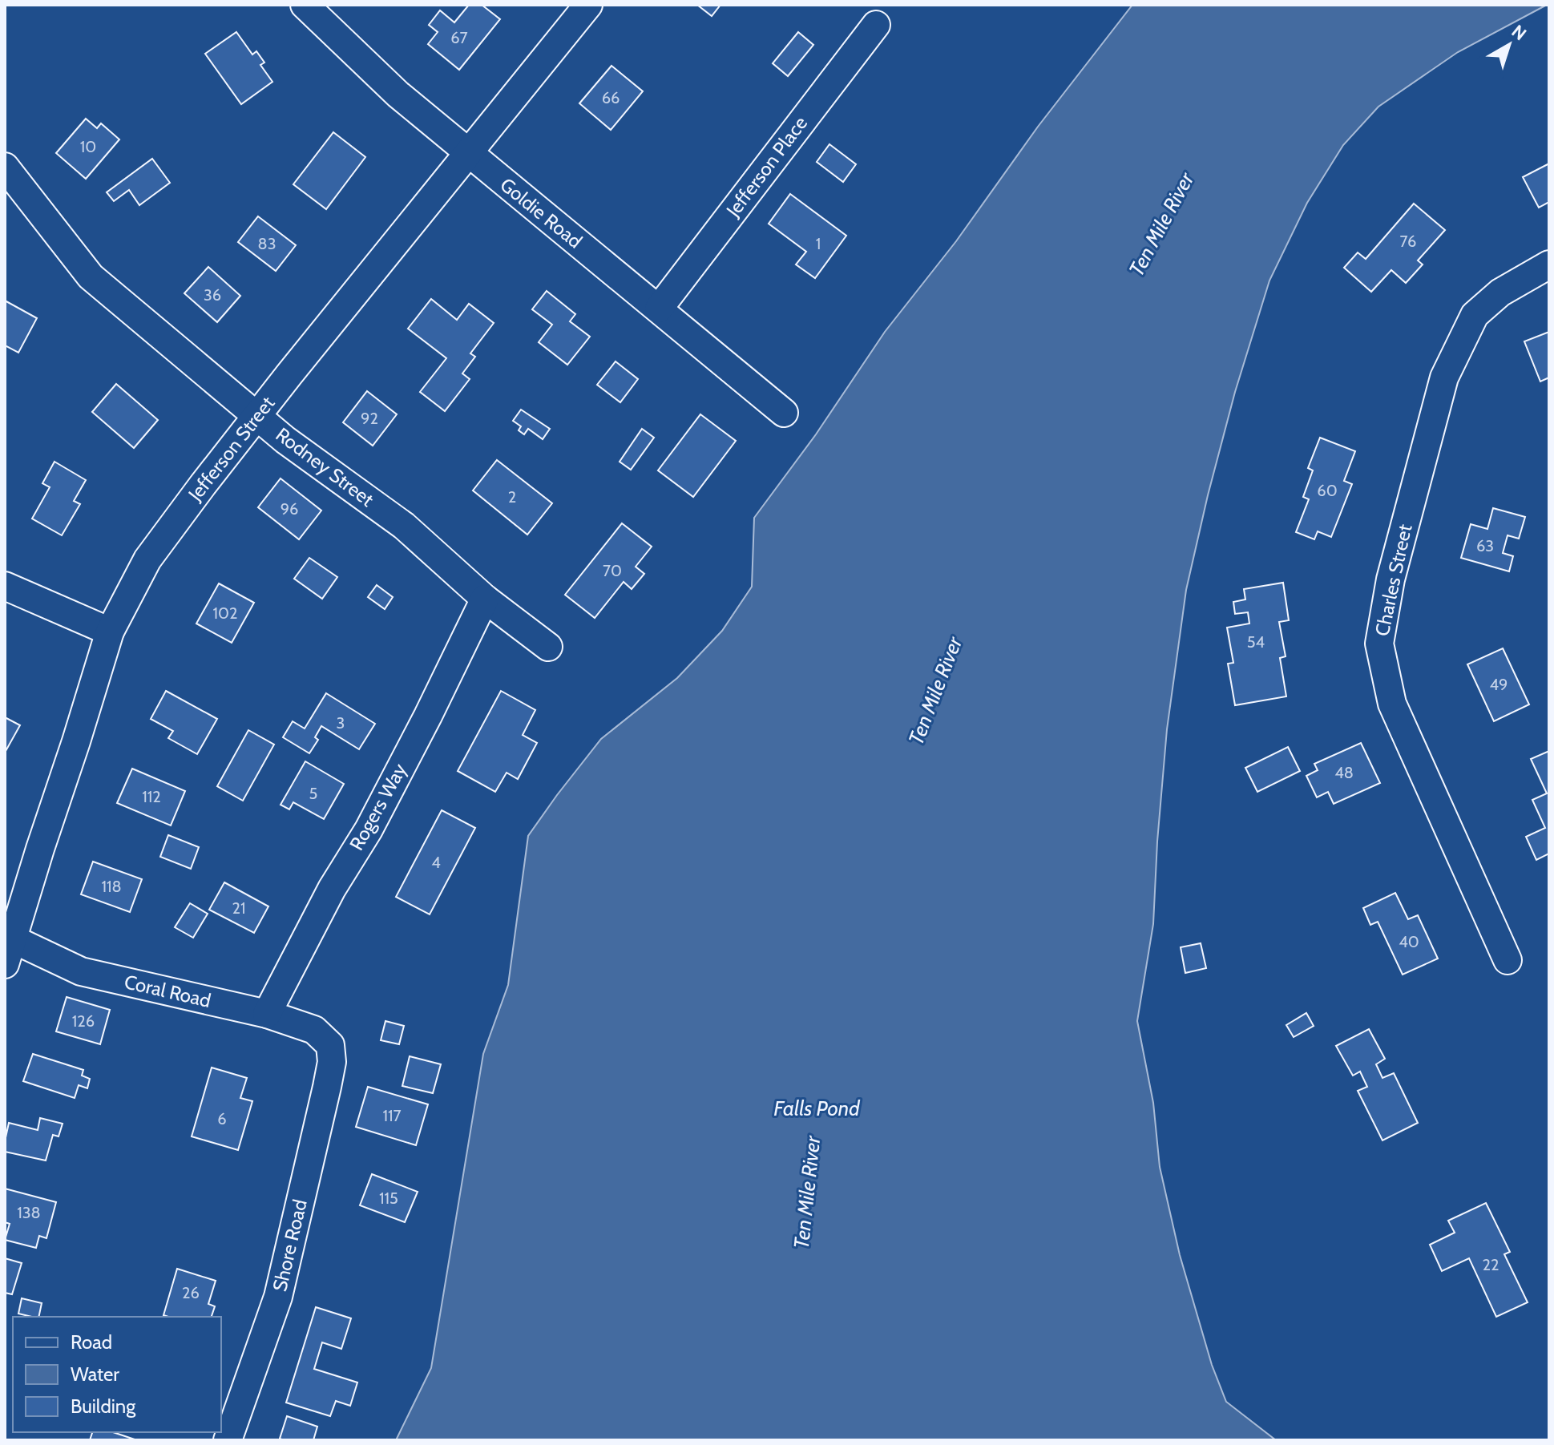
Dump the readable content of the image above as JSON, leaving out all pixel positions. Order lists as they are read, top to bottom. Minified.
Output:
{"streets":{"street":["Jefferson Place","Goldie Road","Jefferson Street","Rodney Street","Charles Street","Rogers Way","Coral Road","Shore Road"]},"crossings":[["Jefferson Place","Goldie Road"],["Goldie Road","Jefferson Street"],["Jefferson Street","Rodney Street"],["Jefferson Street","Coral Road"],["Rodney Street","Rogers Way"],["Rogers Way","Coral Road"],["Coral Road","Shore Road"]],"water":["Ten Mile River","Falls Pond"],"house_numbers":["67","66","10","76","83","1","36","92","60","2","96","63","70","102","54","49","3","48","5","112","4","118","21","40","126","117","6","115","138","22","26"],"legend":["Road","Water","Building"],"north":"top right"}
